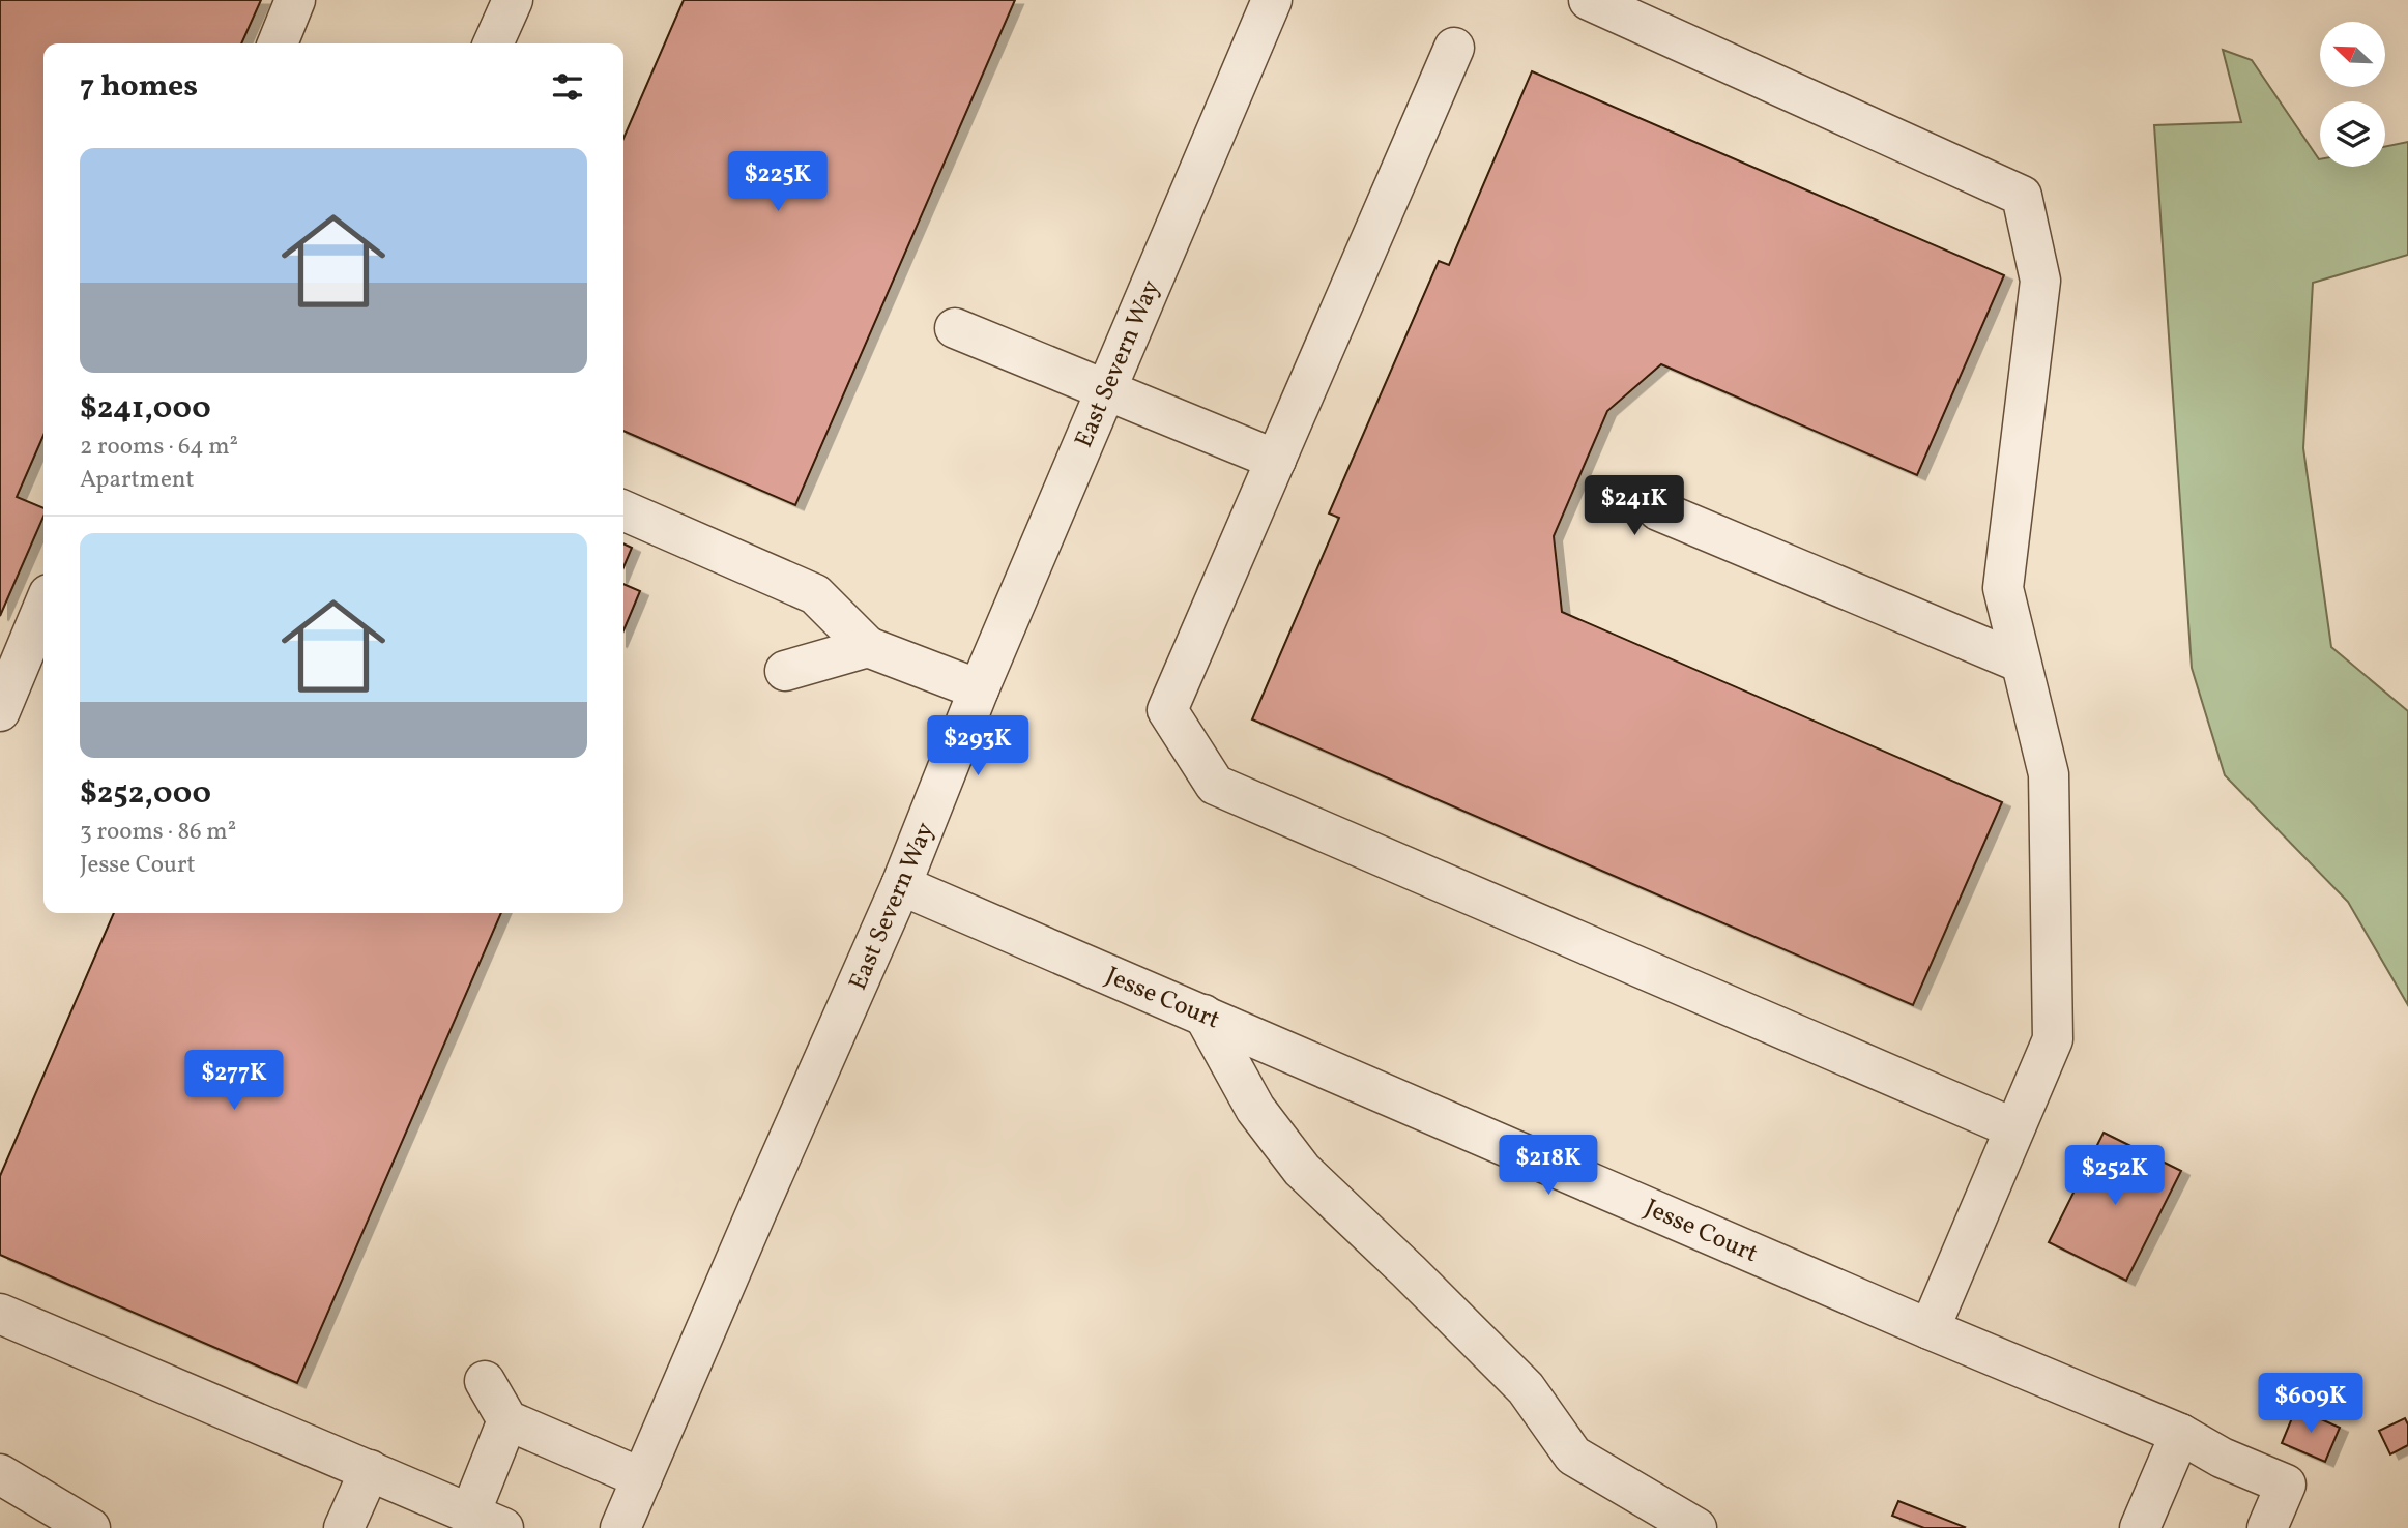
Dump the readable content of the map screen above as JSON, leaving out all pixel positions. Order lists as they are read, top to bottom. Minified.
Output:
{"streets":{"street":["East Severn Way","Jesse Court"]},"crossings":[["East Severn Way","Jesse Court"]],"north":"top left","page":{"heading":"7 homes","list":[{"name":"$241,000","note":"2 rooms · 64 m² · Apartment"},{"name":"$252,000","note":"3 rooms · 86 m² · Jesse Court"}],"price":["$225K","$241K","$293K","$277K","$218K","$252K","$609K"]}}
